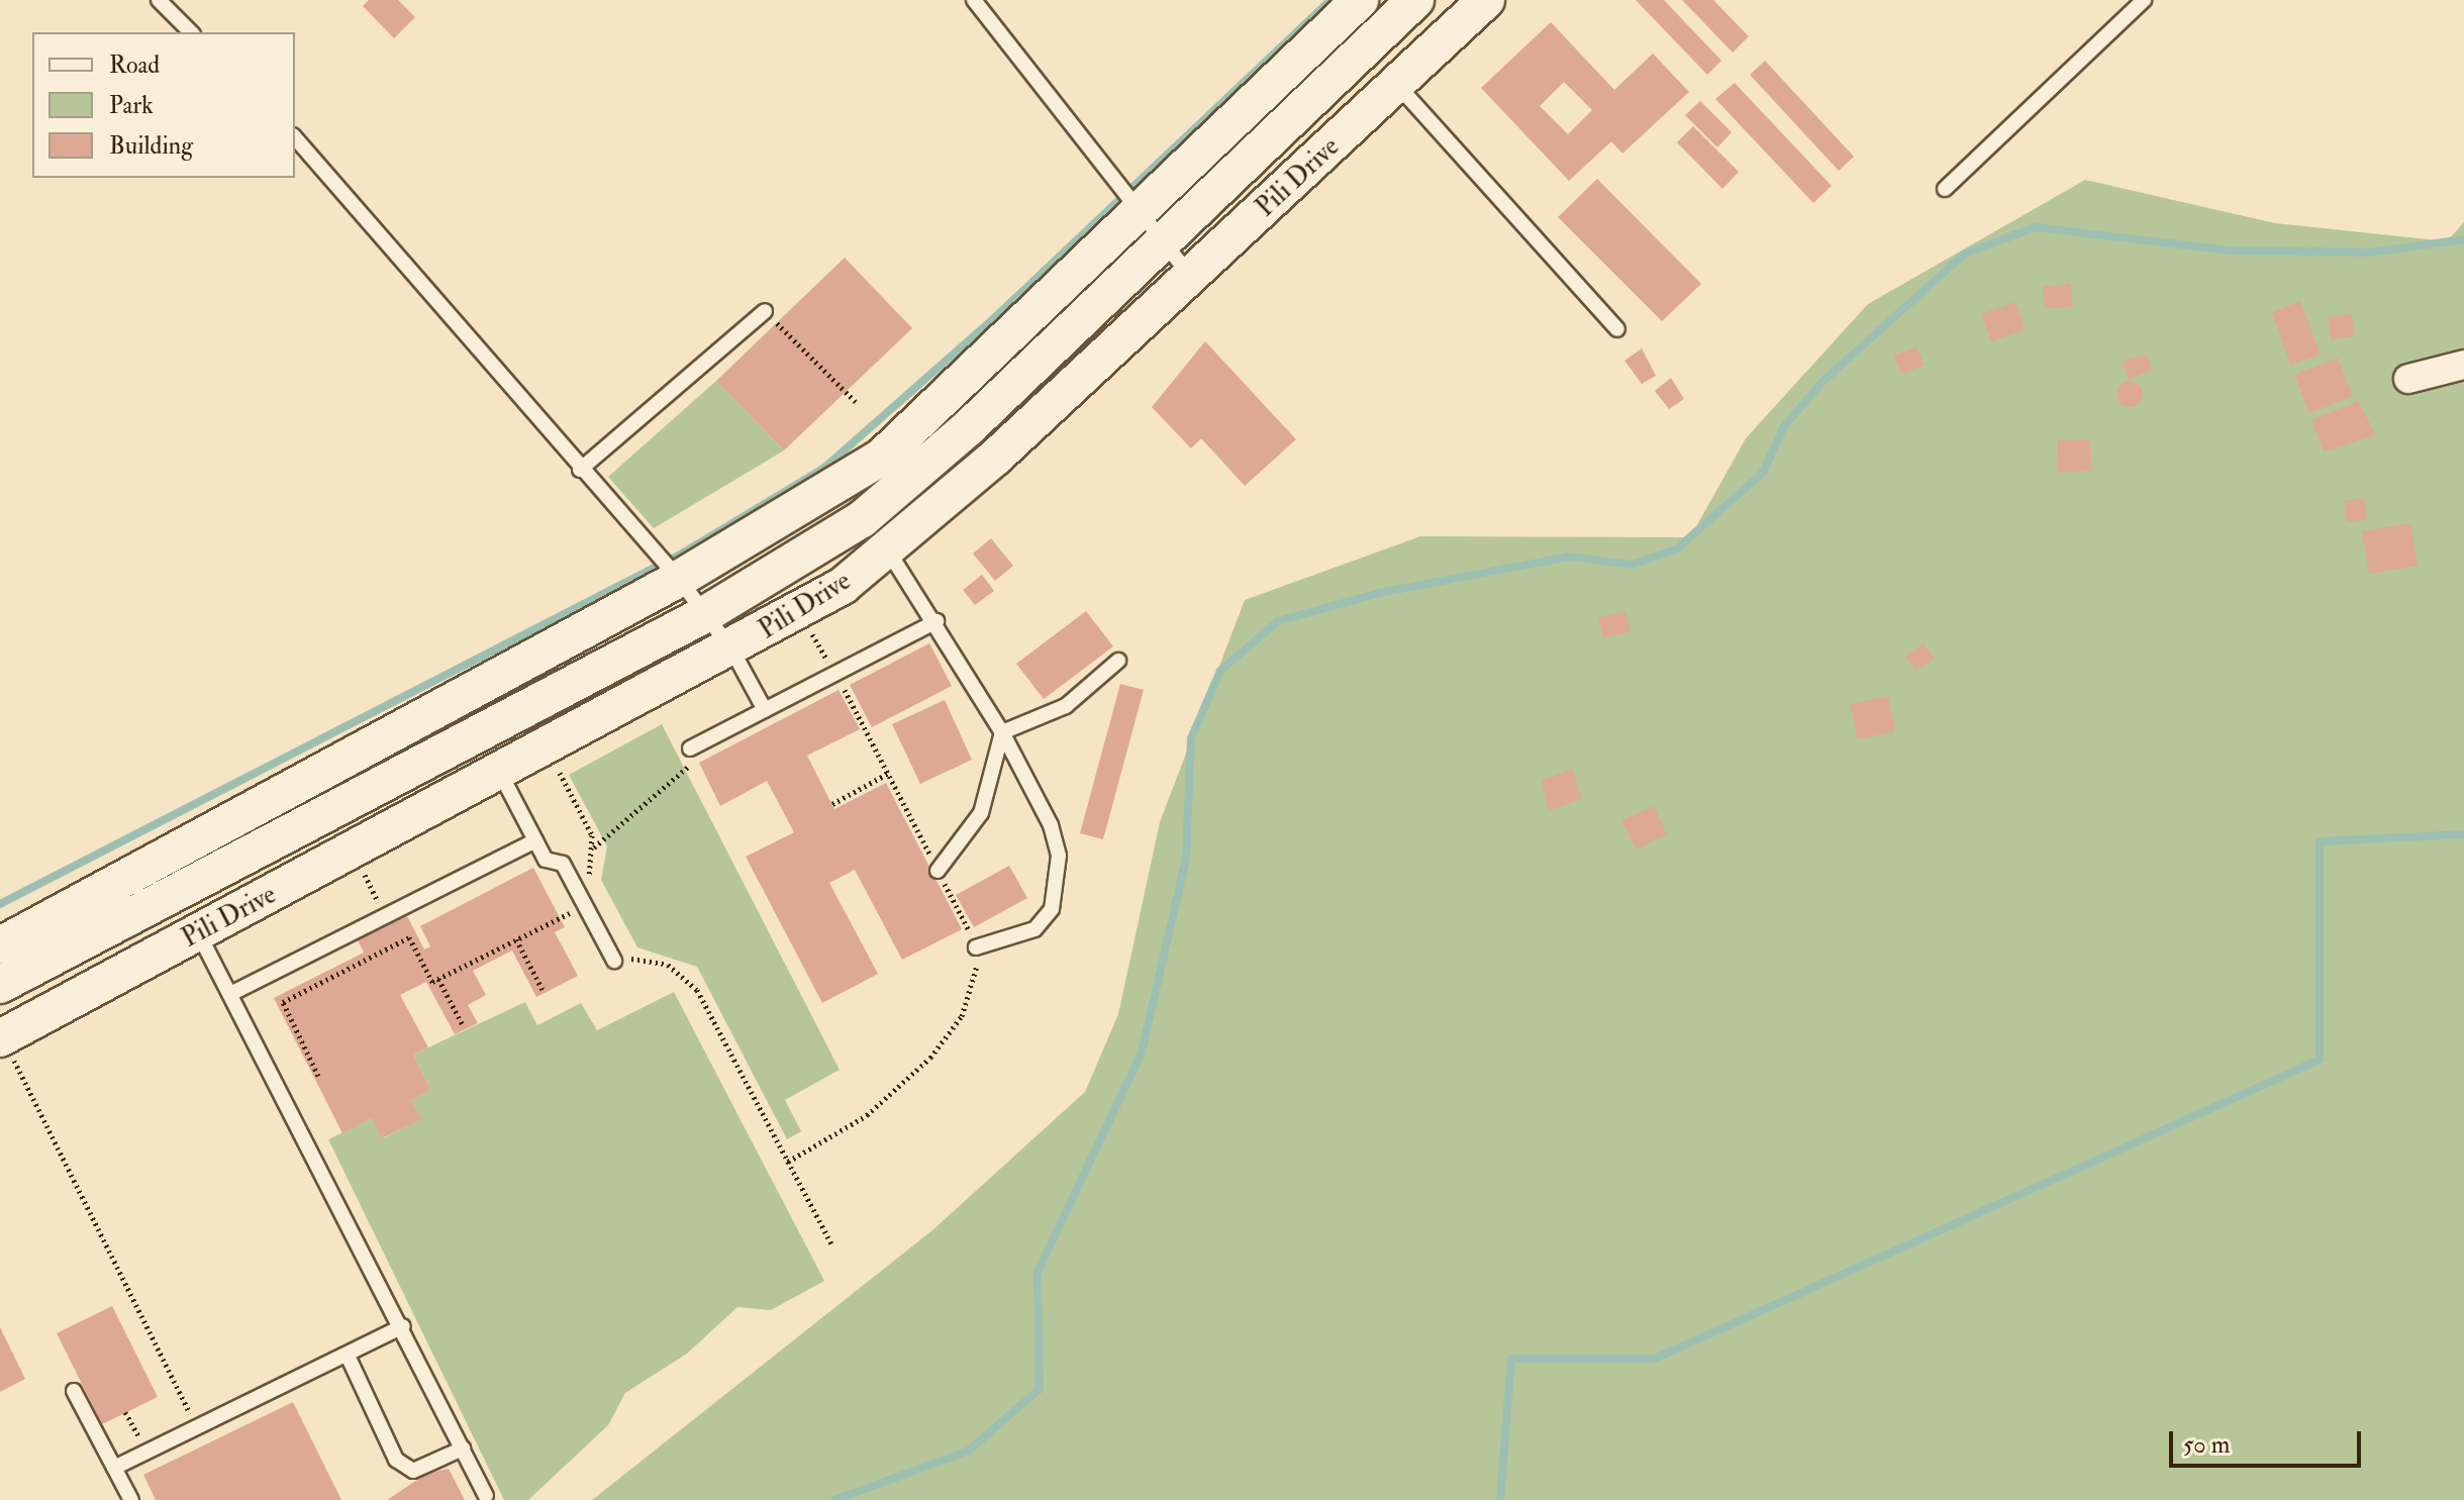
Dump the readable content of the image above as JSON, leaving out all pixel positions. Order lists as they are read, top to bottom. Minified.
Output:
{"streets":{"street":["Pili Drive"]},"legend":["Road","Park","Building"],"scale_bar":"50 m"}
